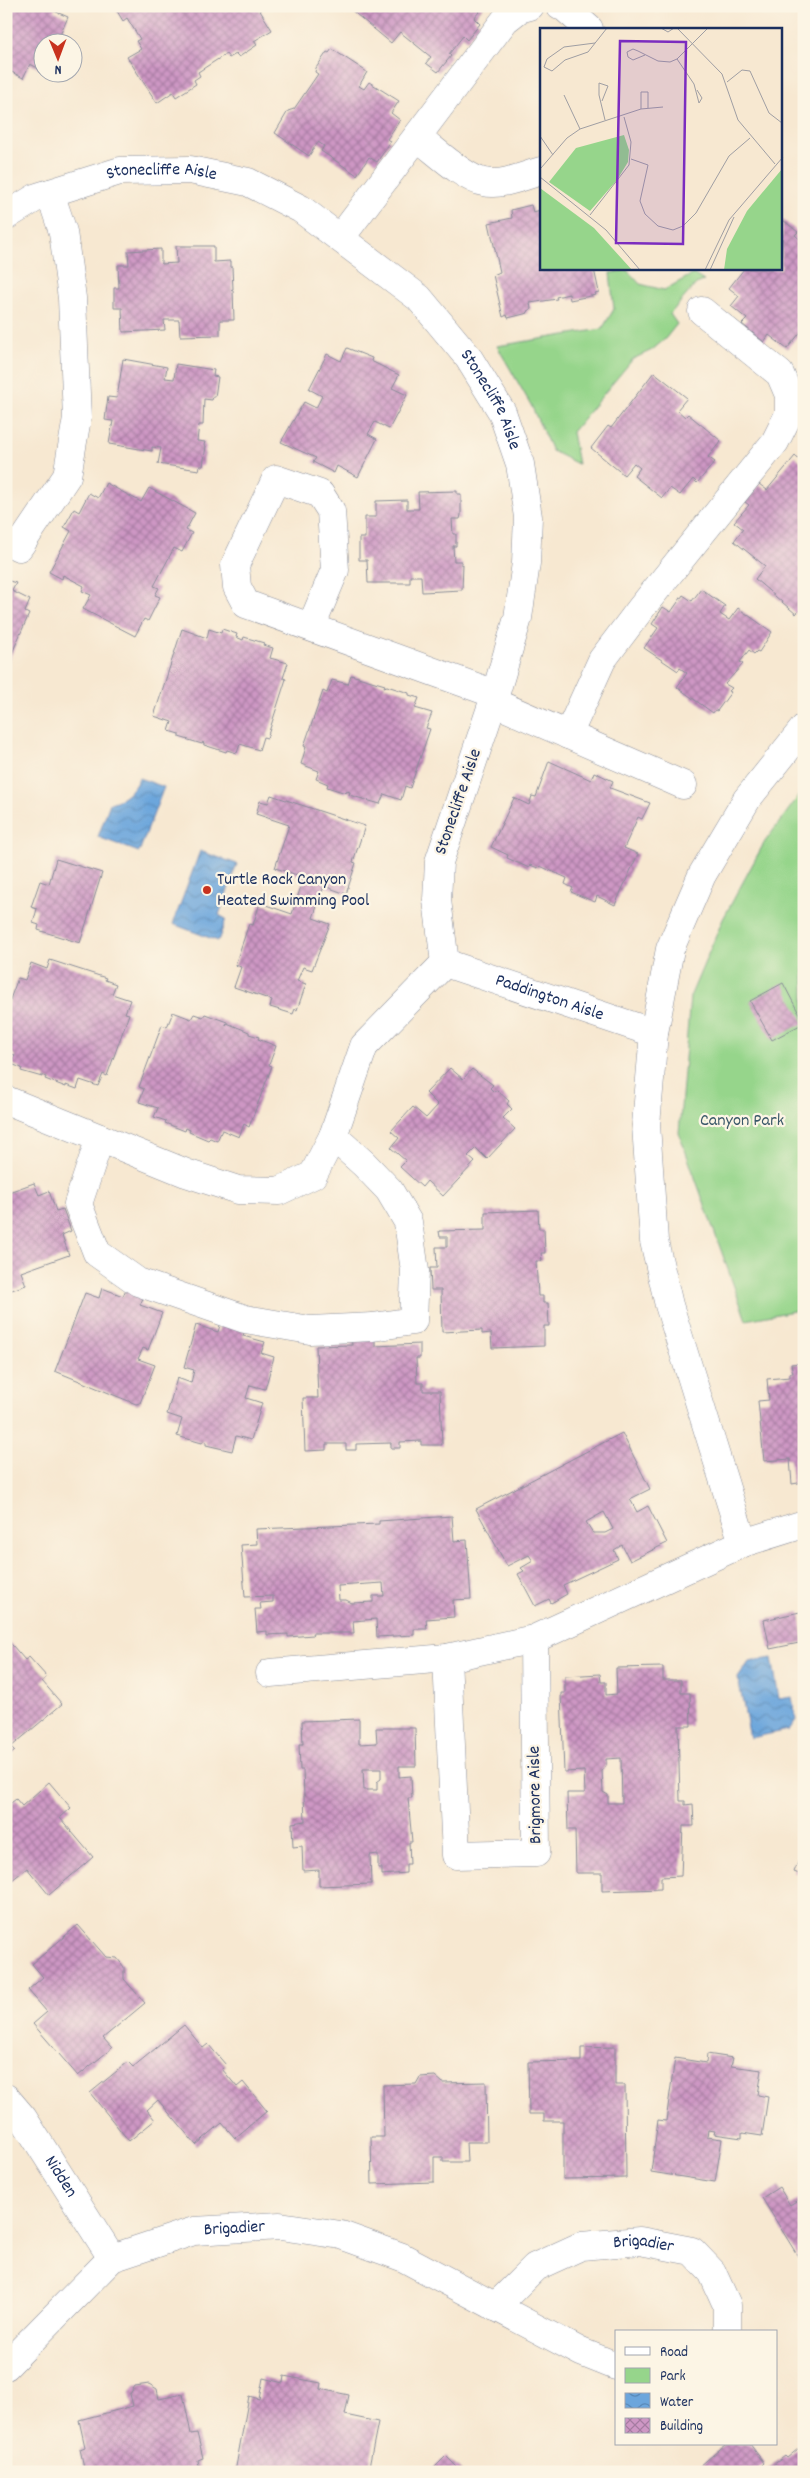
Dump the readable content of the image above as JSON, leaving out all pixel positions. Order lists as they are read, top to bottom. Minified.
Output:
{"streets":{"street":["Stonecliffe Aisle","Paddington Aisle","Brigmore Aisle","Nidden","Brigadier"]},"crossings":[["Stonecliffe Aisle","Paddington Aisle"],["Nidden","Brigadier"]],"parks":["Canyon Park"],"places":["Turtle Rock Canyon Heated Swimming Pool"],"legend":["Road","Park","Water","Building"],"north":"bottom"}
